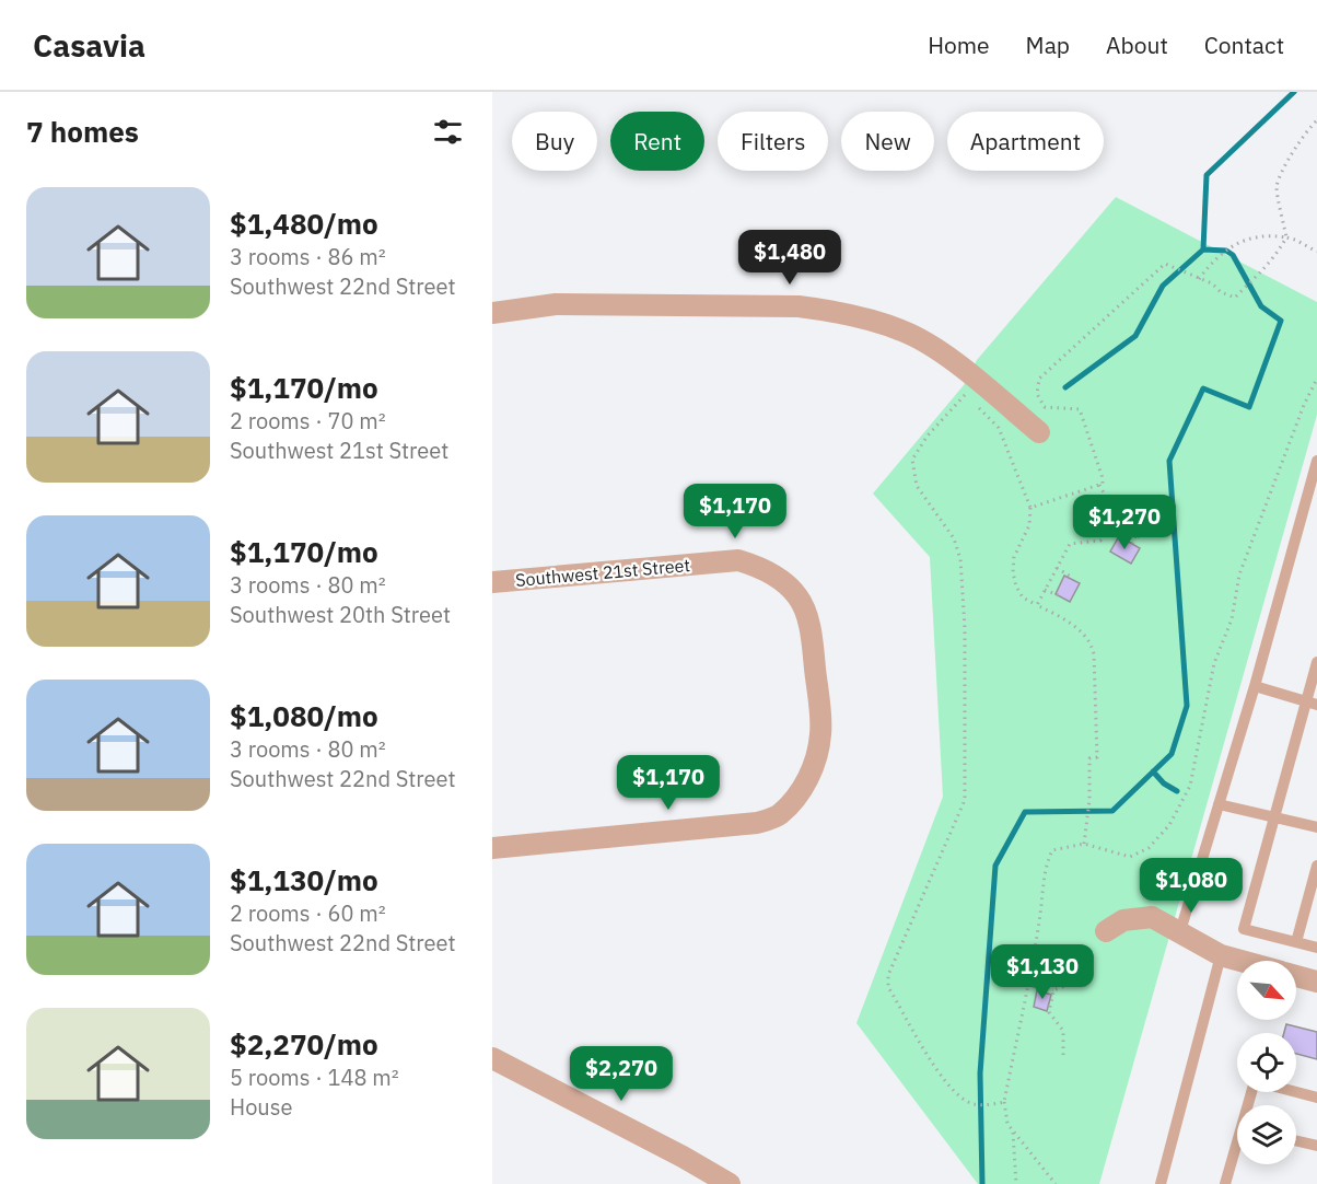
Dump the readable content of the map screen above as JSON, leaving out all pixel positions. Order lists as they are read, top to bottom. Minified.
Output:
{"streets":{"street":["Southwest 21st Street"]},"north":"bottom right","page":{"header":"Casavia","nav":["Home","Map","About","Contact"],"heading":"7 homes","chip":["Buy","Rent","Filters","New","Apartment"],"list":[{"name":"$1,480/mo","note":"3 rooms · 86 m² · Southwest 22nd Street"},{"name":"$1,170/mo","note":"2 rooms · 70 m² · Southwest 21st Street"},{"name":"$1,170/mo","note":"3 rooms · 80 m² · Southwest 20th Street"},{"name":"$1,080/mo","note":"3 rooms · 80 m² · Southwest 22nd Street"},{"name":"$1,130/mo","note":"2 rooms · 60 m² · Southwest 22nd Street"},{"name":"$2,270/mo","note":"5 rooms · 148 m² · House"}],"price":["$1,480","$1,170","$1,270","$1,170","$1,080","$1,130","$2,270"]}}
